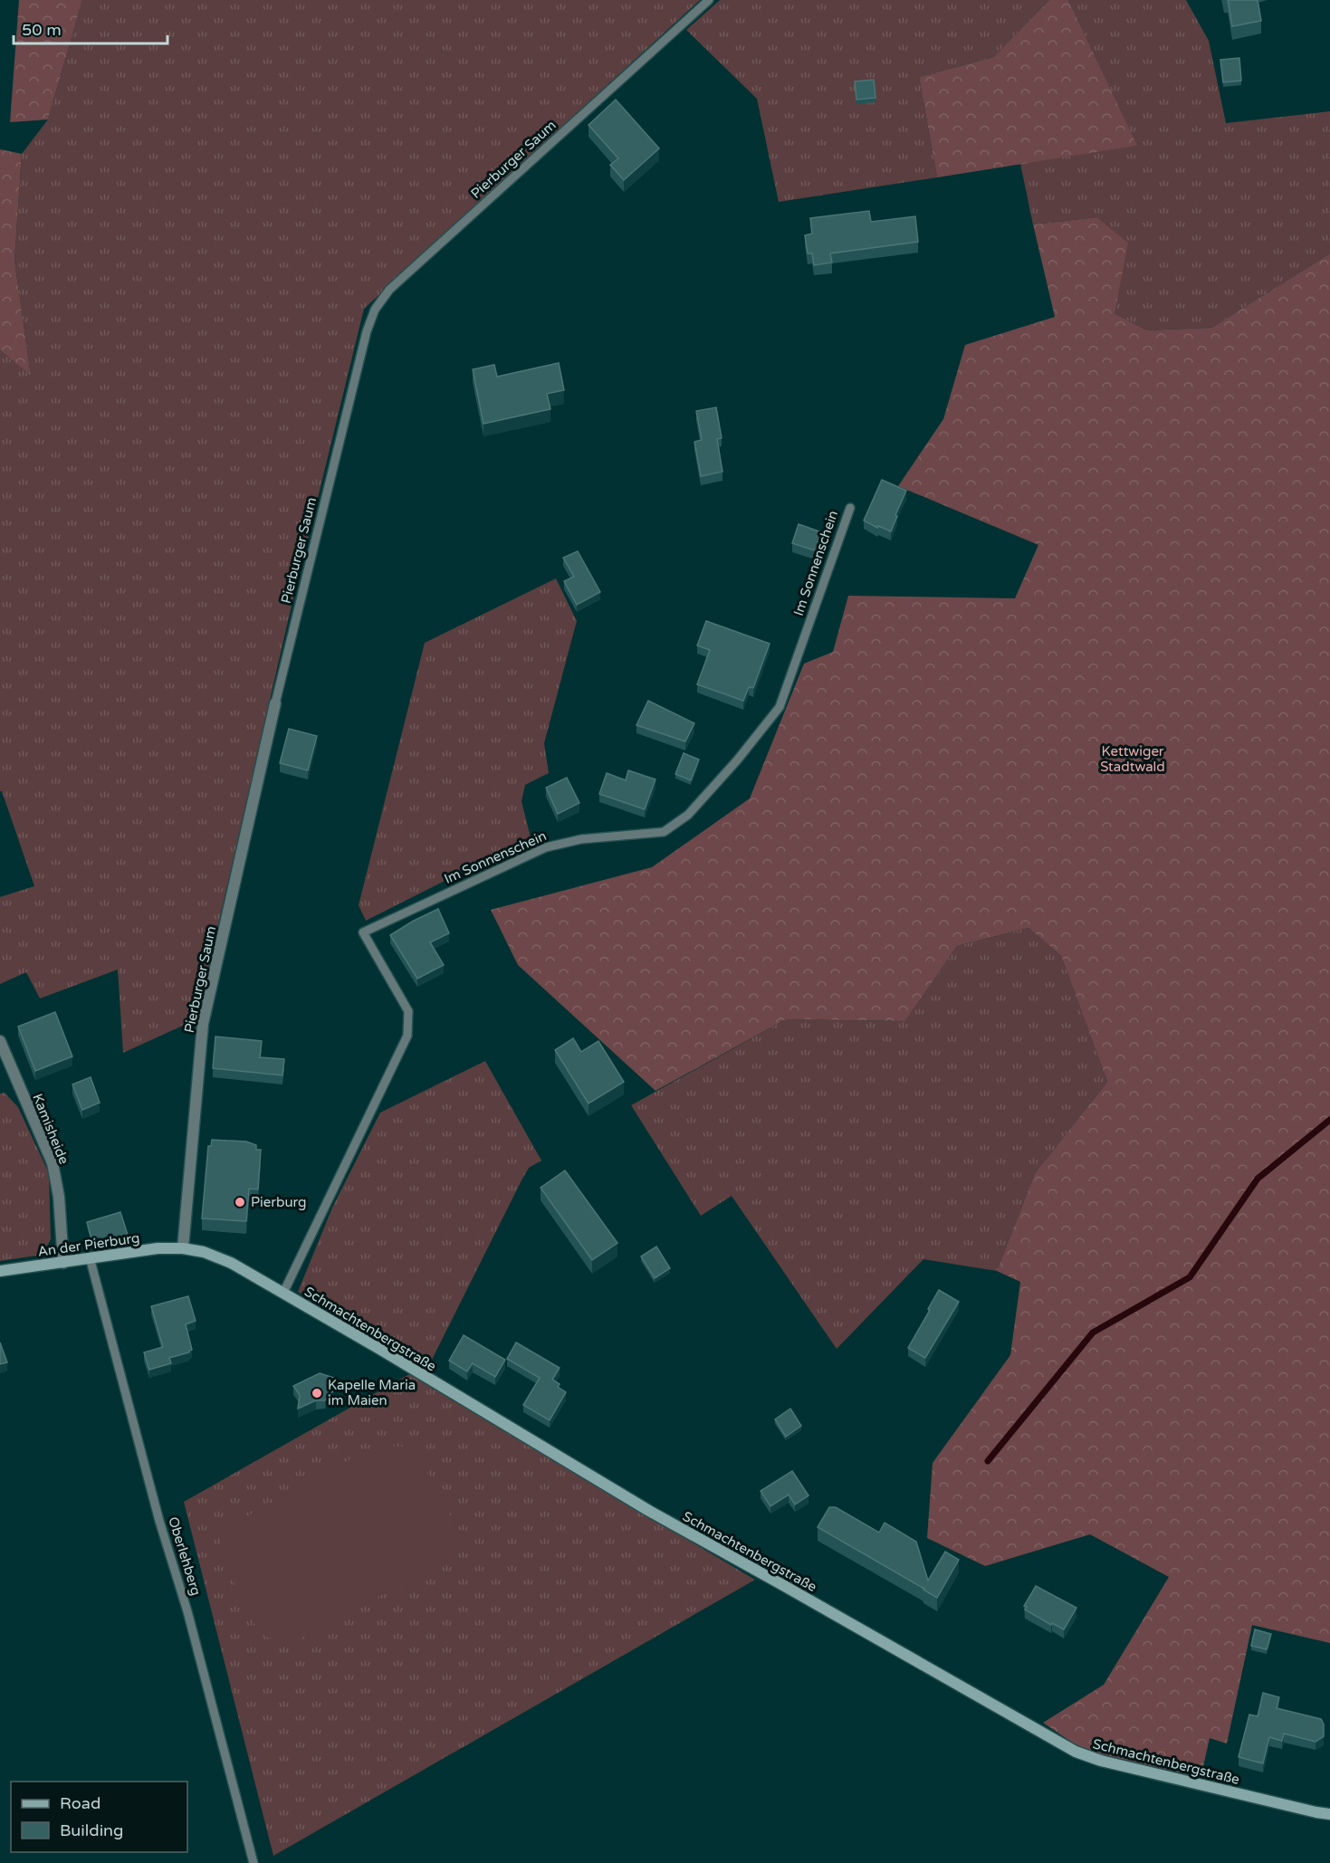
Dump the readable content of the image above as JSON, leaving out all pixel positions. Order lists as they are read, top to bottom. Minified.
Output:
{"streets":{"street":["Pierburger Saum","Kamisheide","An der Pierburg","Schmachtenbergstraße"],"lane":["Im Sonnenschein","Oberlehberg"]},"crossings":[["Pierburger Saum","An der Pierburg"],["Pierburger Saum","Schmachtenbergstraße"],["Im Sonnenschein","Schmachtenbergstraße"],["Kamisheide","An der Pierburg"],["An der Pierburg","Schmachtenbergstraße"],["An der Pierburg","Oberlehberg"]],"parks":["Kettwiger Stadtwald"],"places":["Pierburg","Kapelle Maria im Maien"],"legend":["Road","Building"],"scale_bar":"50 m"}
